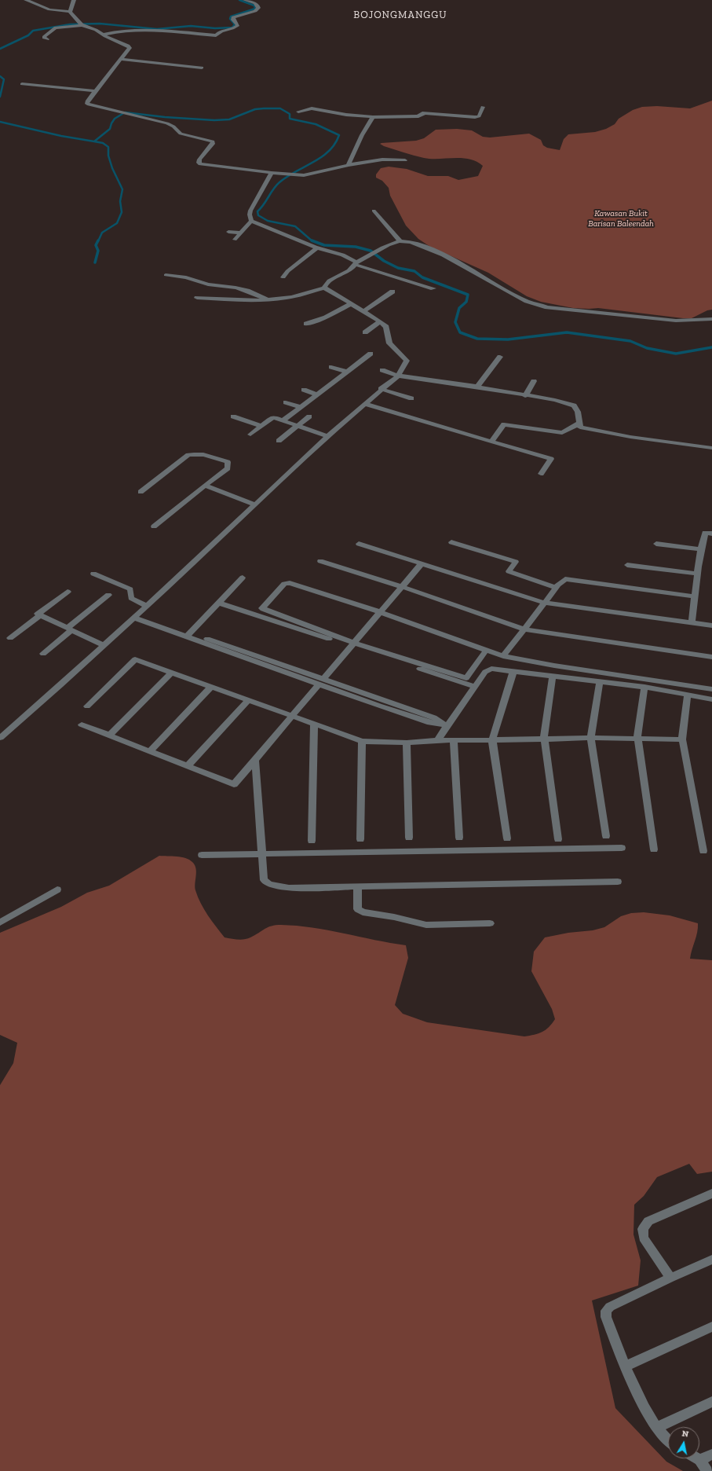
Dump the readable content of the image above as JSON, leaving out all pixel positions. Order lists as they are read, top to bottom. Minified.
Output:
{"districts":["BOJONGMANGGU"],"parks":["Kawasan Bukit Barisan Baleendah"],"north":"top"}
